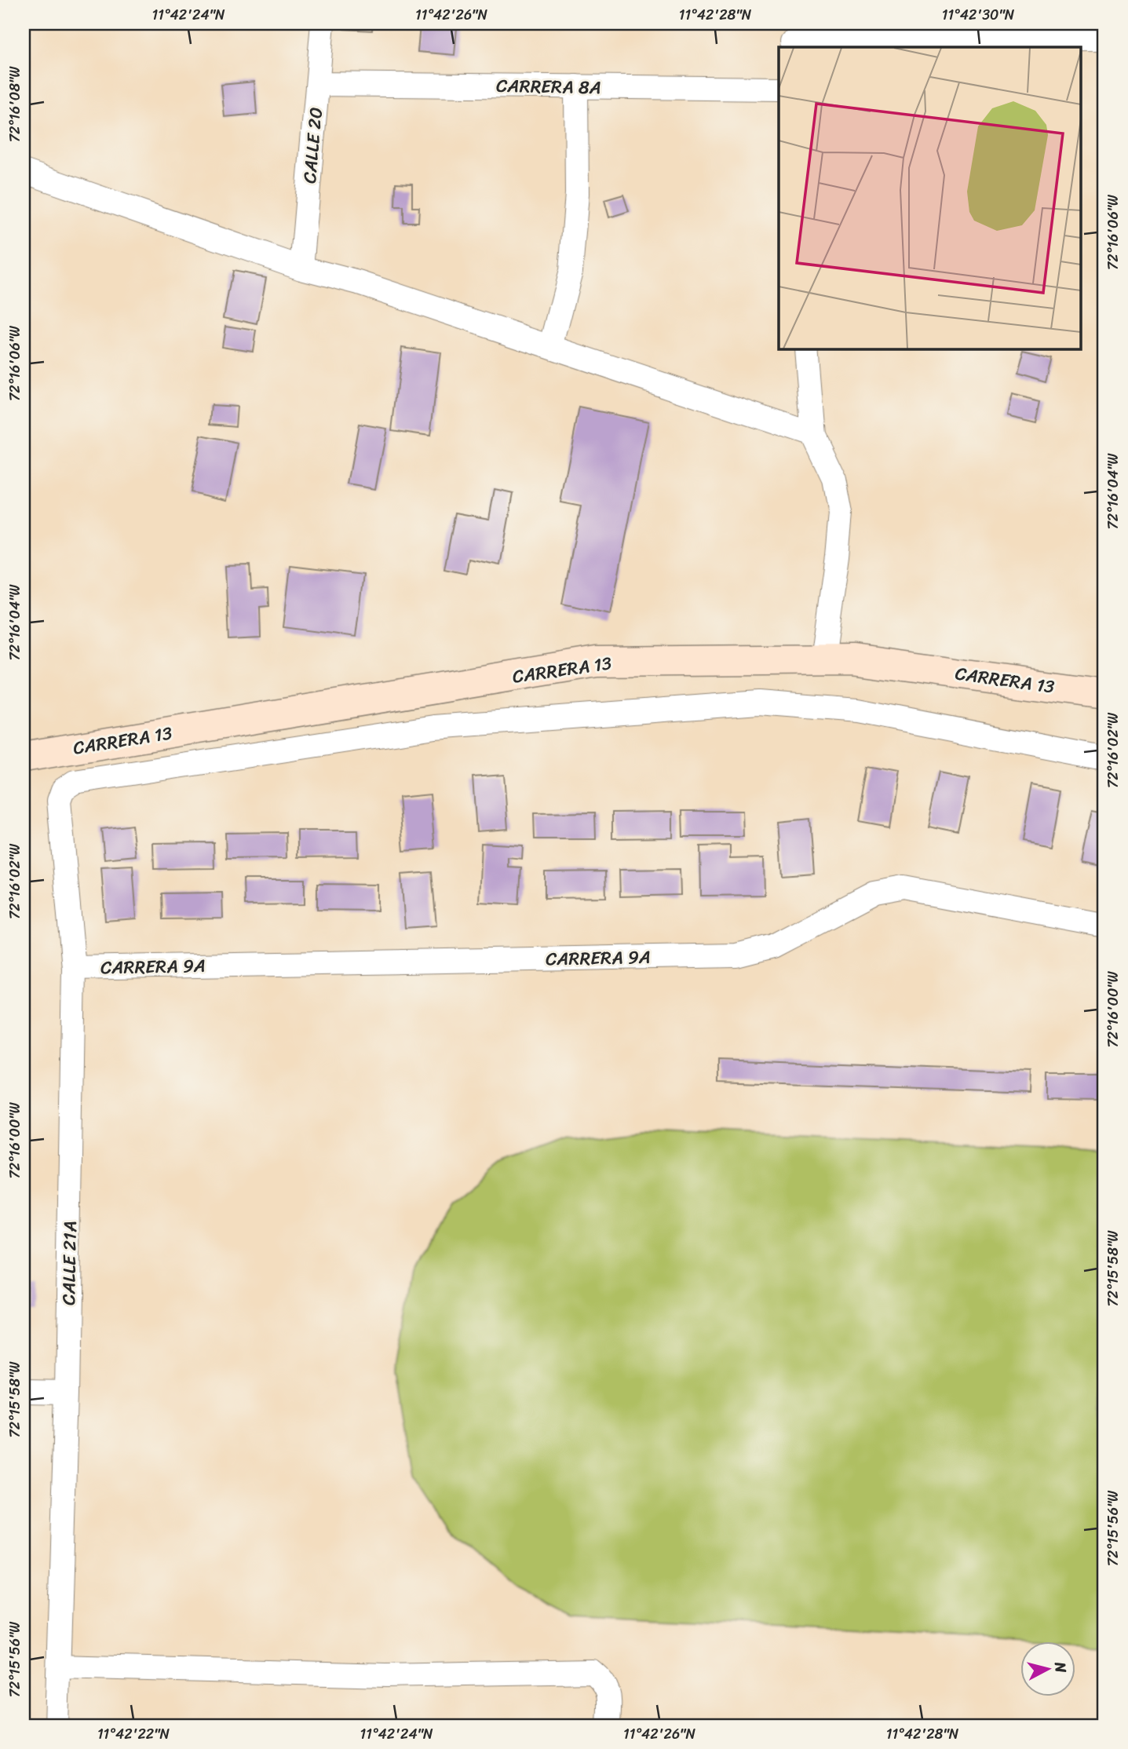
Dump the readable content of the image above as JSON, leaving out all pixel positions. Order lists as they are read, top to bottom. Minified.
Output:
{"streets":{"street":["CARRERA 8A","CALLE 20","CARRERA 13","CARRERA 9A","CALLE 21A"]},"crossings":[["CARRERA 8A","CALLE 20"],["CARRERA 9A","CALLE 21A"]],"north":"right","coordinates":["11°42'24\"N","11°42'26\"N","11°42'28\"N","11°42'30\"N","72°16'08\"W","72°16'06\"W","72°16'04\"W","72°16'02\"W","72°16'00\"W","72°15'58\"W","72°15'56\"W","11°42'22\"N"]}
